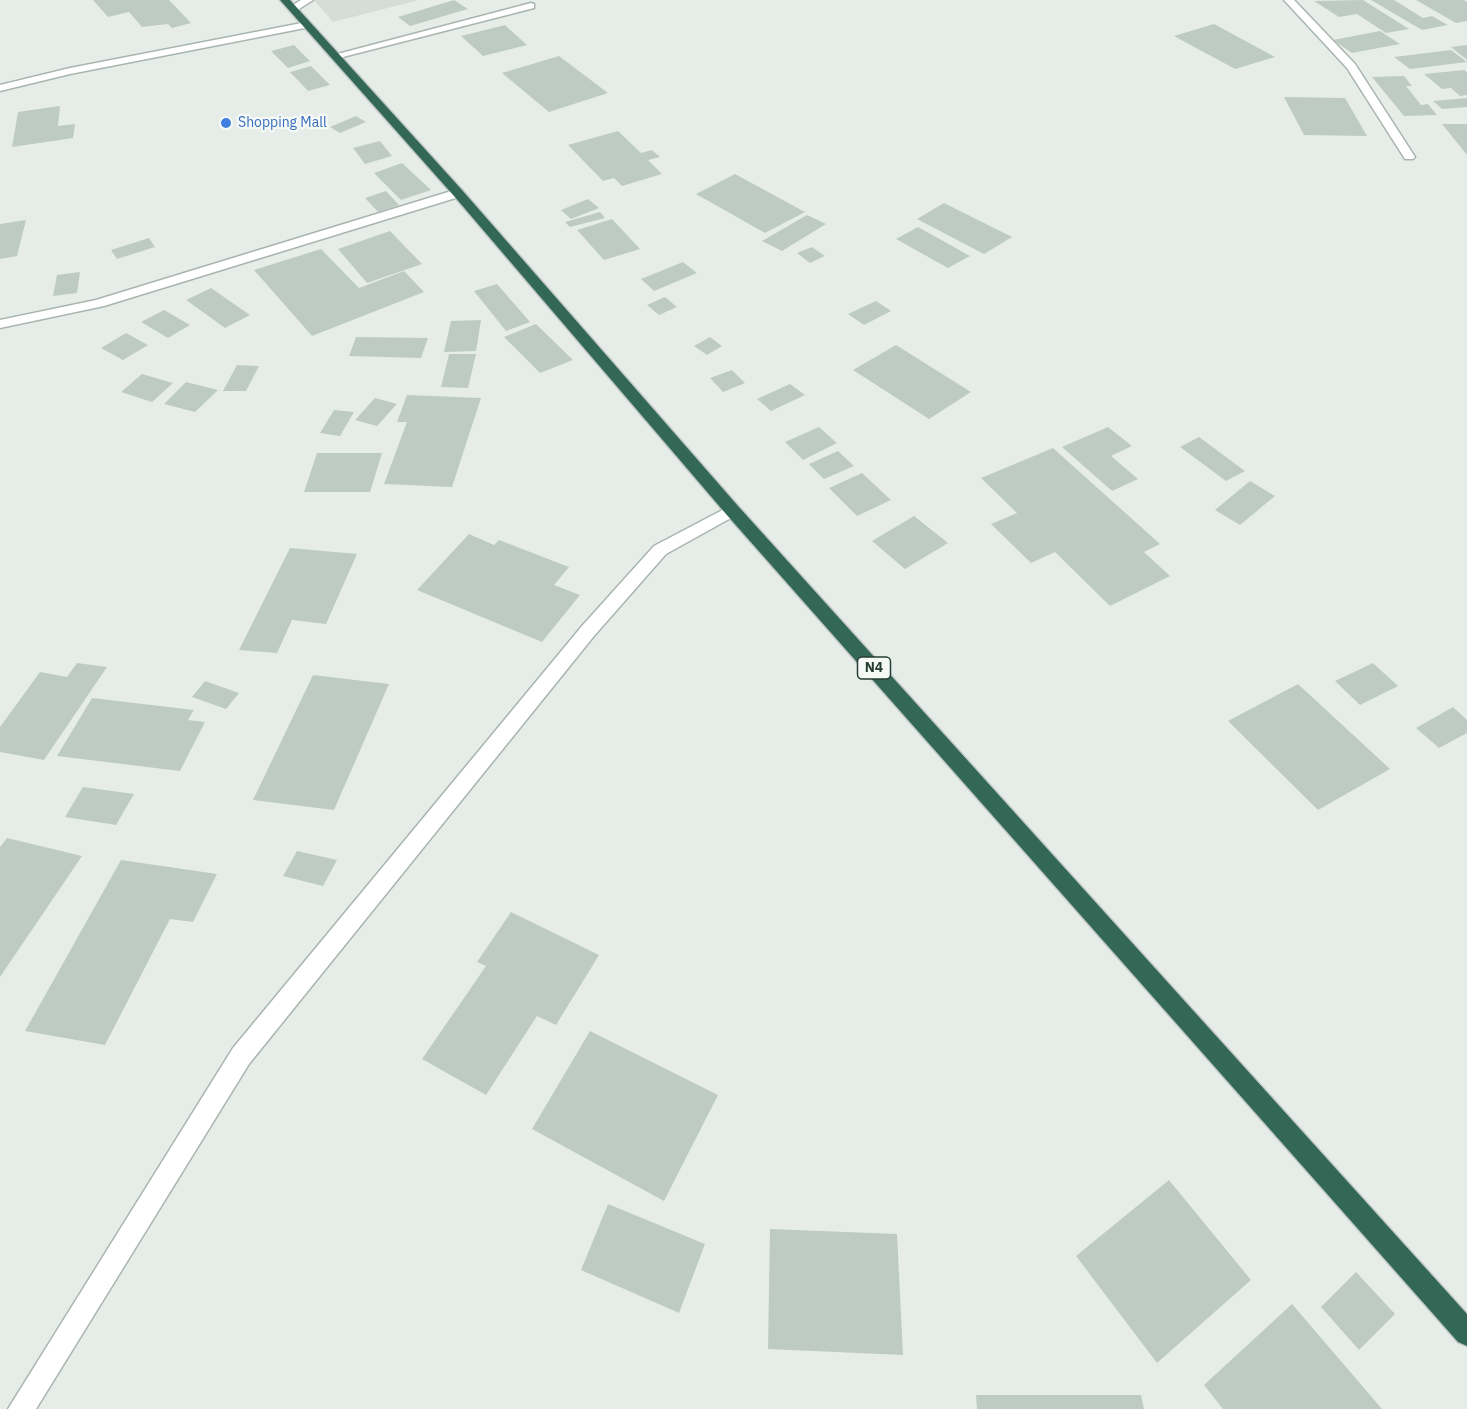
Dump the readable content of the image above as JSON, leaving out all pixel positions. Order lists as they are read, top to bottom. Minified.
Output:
{"streets":{"highway":["N4"]},"places":["Shopping Mall"]}
